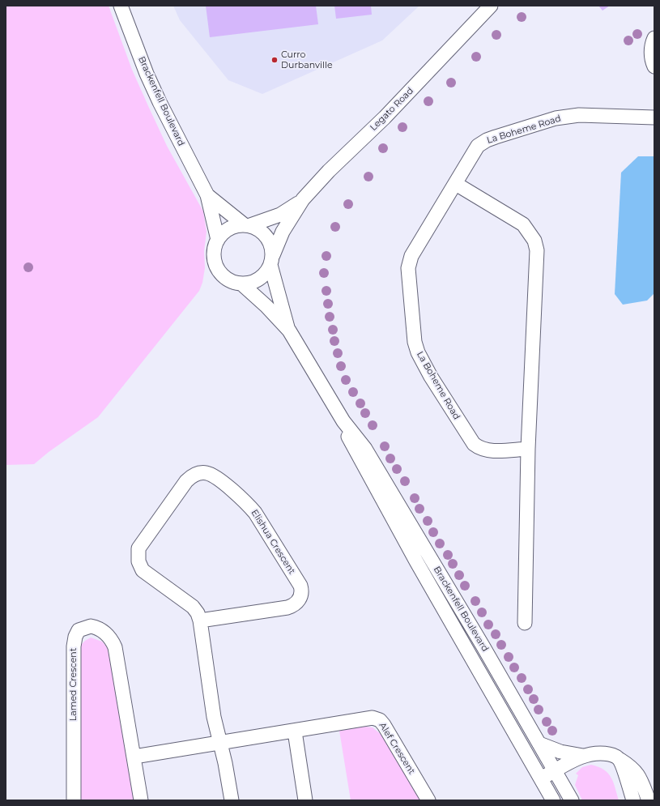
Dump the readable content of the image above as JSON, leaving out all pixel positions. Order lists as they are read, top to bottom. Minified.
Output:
{"streets":{"street":["Brackenfell Boulevard","Legato Road","La Boheme Road","Elishua Crescent","Lamed Crescent","Alef Crescent"]},"crossings":[["Brackenfell Boulevard","Legato Road"],["Elishua Crescent","Alef Crescent"]],"places":["Curro Durbanville"]}
